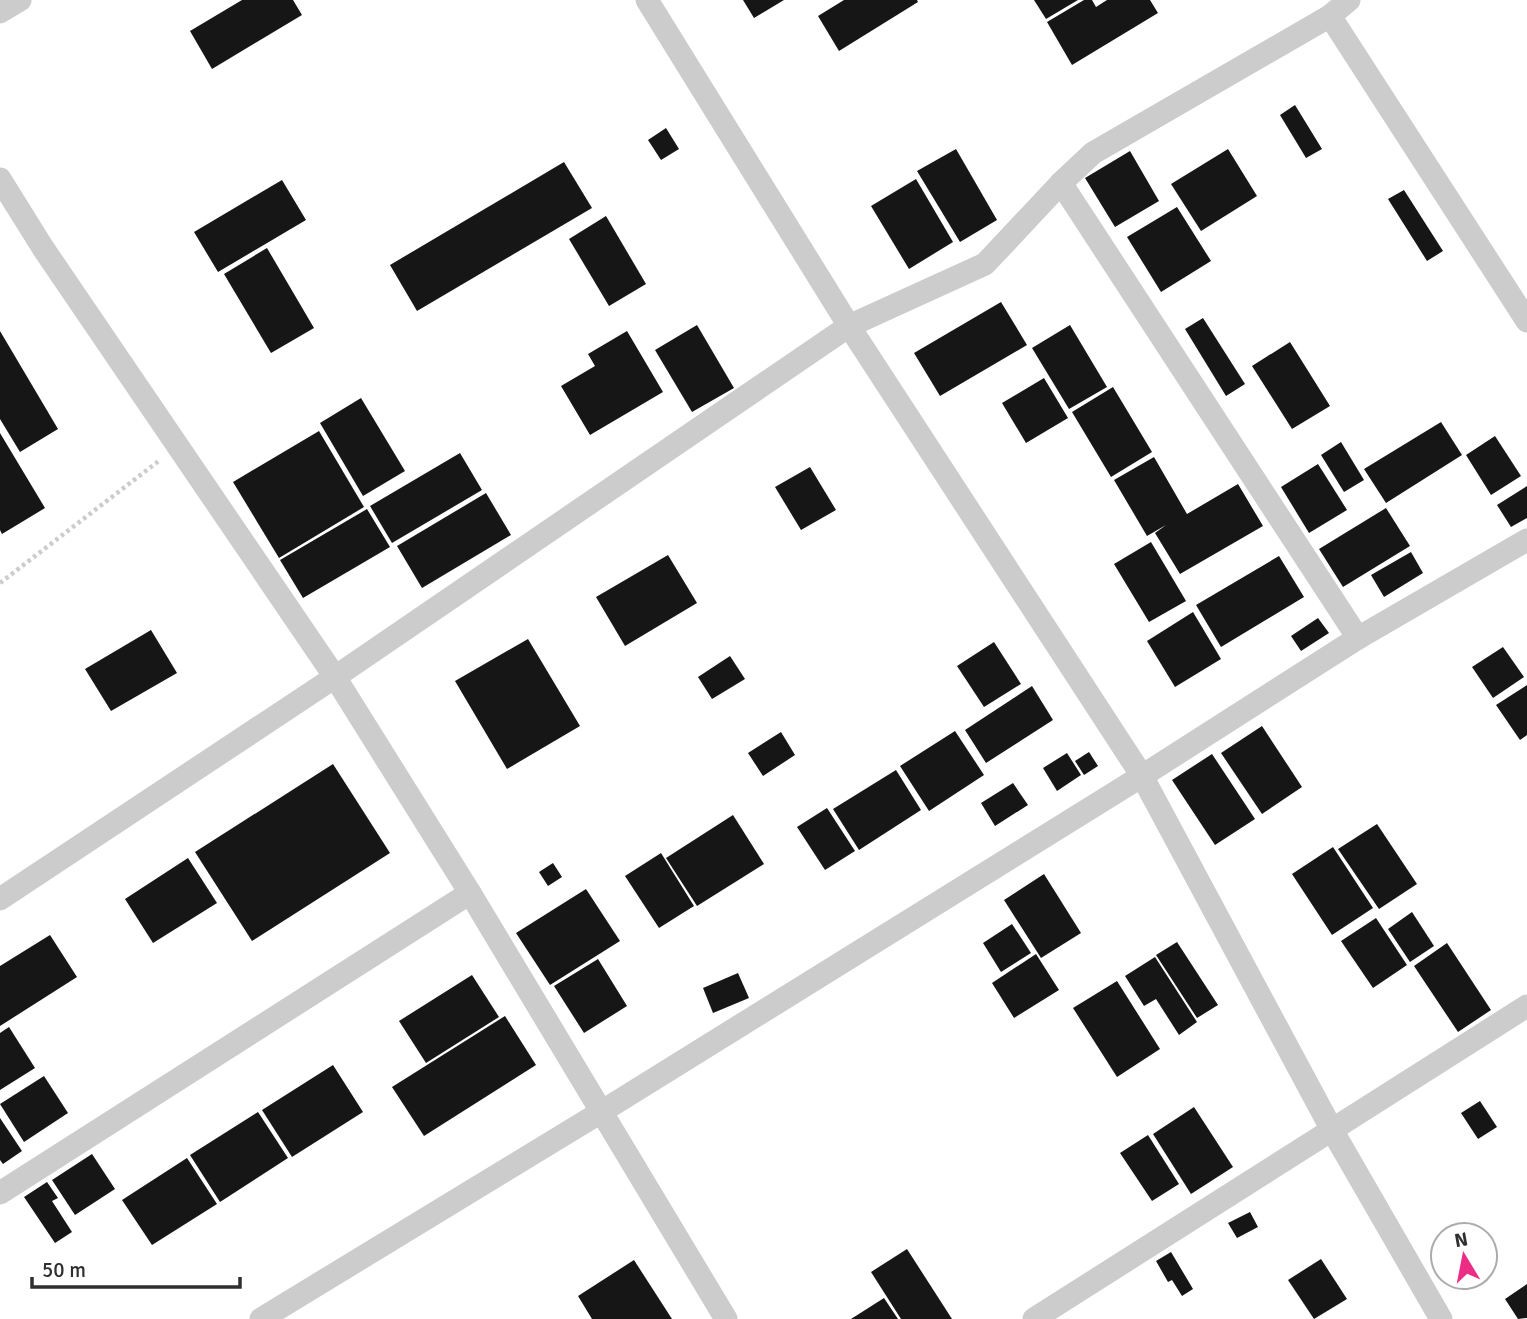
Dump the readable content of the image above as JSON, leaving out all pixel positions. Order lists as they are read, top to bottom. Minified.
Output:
{"scale_bar":"50 m","north":"top"}
